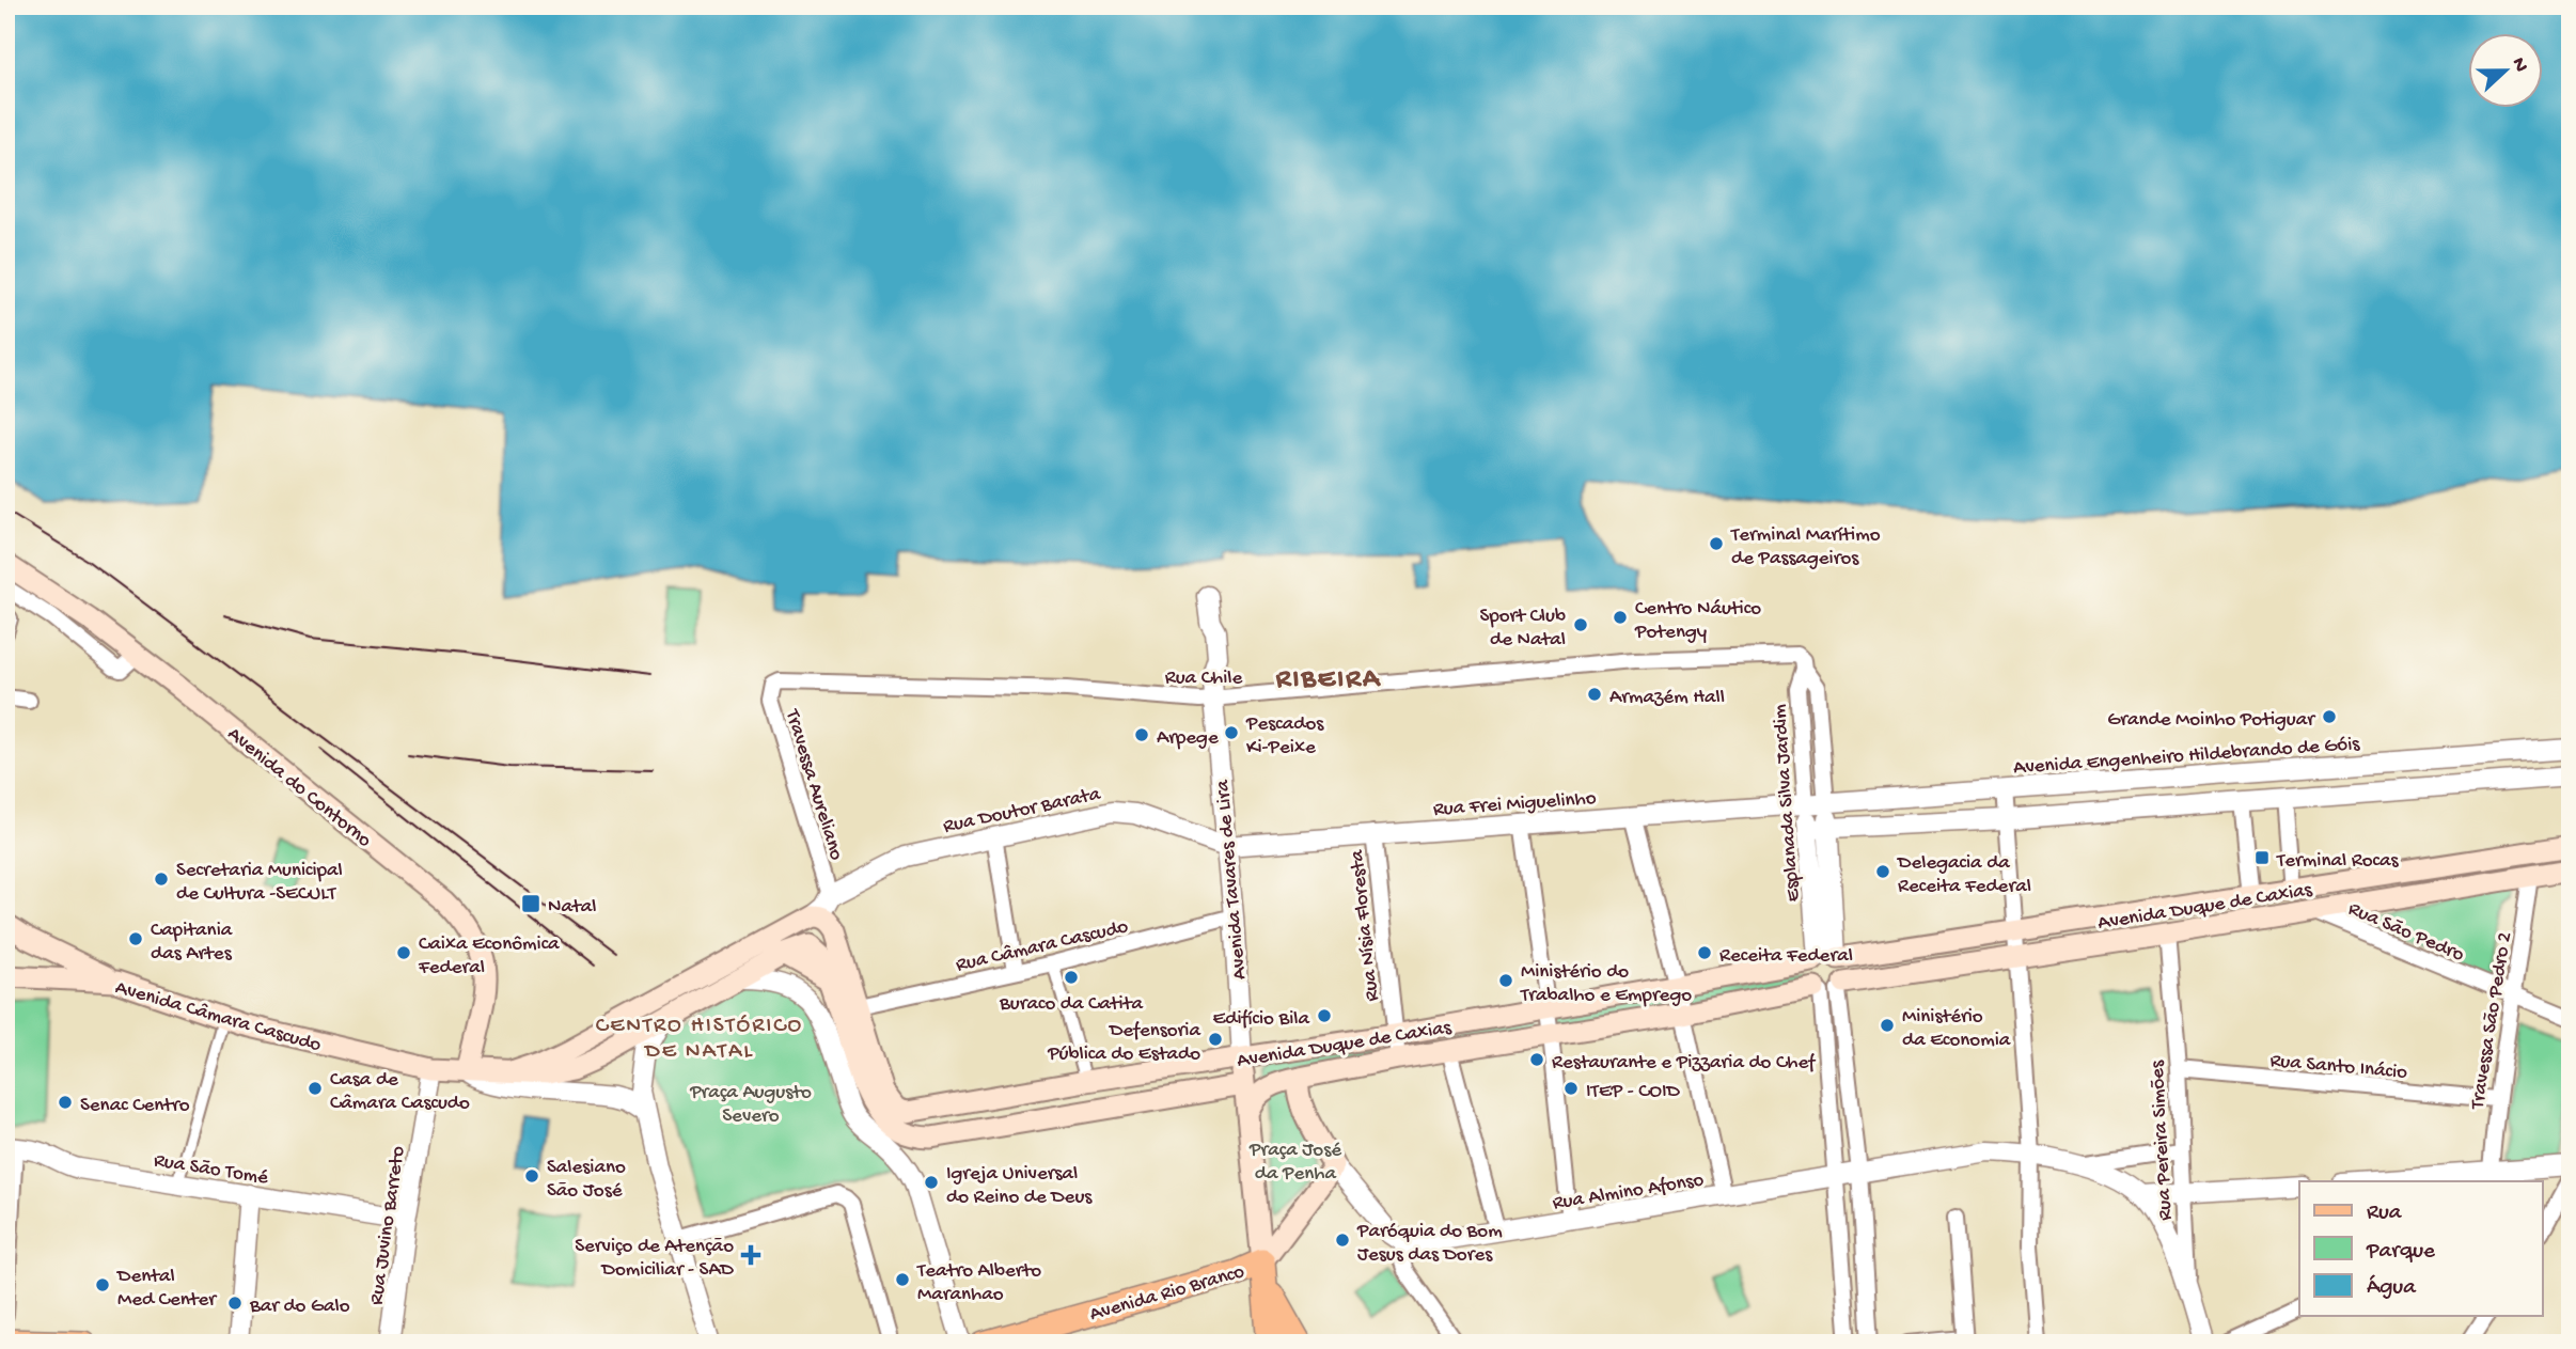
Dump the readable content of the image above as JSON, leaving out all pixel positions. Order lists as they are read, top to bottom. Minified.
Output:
{"streets":{"main road":["Avenida do Contorno","Avenida Tavares de Lira","Avenida Duque de Caxias","Avenida Câmara Cascudo","Avenida Rio Branco"],"street":["Rua Chile","Avenida Engenheiro Hildebrando de Góis","Travessa Aureliano","Rua Frei Miguelinho","Esplanada Silva Jardim","Rua Doutor Barata","Rua Nísia Floresta","Rua São Pedro","Rua Câmara Cascudo","Travessa São Pedro 2","Rua Santo Inácio","Rua Pereira Simões","Rua São Tomé","Rua Almino Afonso","Rua Juvino Barreto"]},"crossings":[["Rua Chile","Travessa Aureliano"],["Rua Chile","Esplanada Silva Jardim"],["Rua Chile","Avenida Tavares de Lira"],["Avenida Engenheiro Hildebrando de Góis","Rua Frei Miguelinho"],["Avenida Engenheiro Hildebrando de Góis","Esplanada Silva Jardim"],["Travessa Aureliano","Rua Doutor Barata"],["Avenida do Contorno","Avenida Câmara Cascudo"],["Rua Frei Miguelinho","Esplanada Silva Jardim"],["Rua Frei Miguelinho","Rua Doutor Barata"],["Rua Frei Miguelinho","Avenida Tavares de Lira"],["Rua Frei Miguelinho","Rua Nísia Floresta"],["Esplanada Silva Jardim","Avenida Duque de Caxias"],["Rua Doutor Barata","Avenida Tavares de Lira"],["Avenida Tavares de Lira","Avenida Duque de Caxias"],["Avenida Tavares de Lira","Rua Câmara Cascudo"],["Avenida Tavares de Lira","Avenida Rio Branco"],["Avenida Duque de Caxias","Rua Nísia Floresta"],["Avenida Duque de Caxias","Rua São Pedro"],["Avenida Duque de Caxias","Rua Câmara Cascudo"],["Avenida Duque de Caxias","Travessa São Pedro 2"],["Avenida Duque de Caxias","Rua Pereira Simões"],["Rua São Pedro","Travessa São Pedro 2"],["Avenida Câmara Cascudo","Rua Juvino Barreto"],["Travessa São Pedro 2","Rua Santo Inácio"],["Rua Santo Inácio","Rua Pereira Simões"],["Rua São Tomé","Rua Juvino Barreto"]],"districts":["RIBEIRA","CENTRO HISTÓRICO DE NATAL"],"parks":["Praça Augusto Severo","Praça José da Penha"],"places":{"other":["Terminal Marítimo de Passageiros","Centro Náutico Potengy","Sport Club de Natal","Armazém Hall","Grande Moinho Potiguar","Pescados Ki-Peixe","Arpege","Delegacia da Receita Federal","Secretaria Municipal de Cultura -SECULT","Capitania das Artes","Caixa Econômica Federal","Receita Federal","Buraco da Catita","Ministério do Trabalho e Emprego","Edifício Bila","Ministério da Economia","Defensoria Pública do Estado","Restaurante e Pizzaria do Chef","Casa de Câmara Cascudo","ITEP - COID","Senac Centro","Salesiano São José","Igreja Universal do Reino de Deus","Paróquia do Bom Jesus das Dores","Teatro Alberto Maranhao","Dental Med Center","Bar do Galo"],"transit":["Terminal Rocas","Natal"],"health":["Serviço de Atenção Domiciliar - SAD"]},"legend":["Rua","Parque","Água"],"north":"right"}
